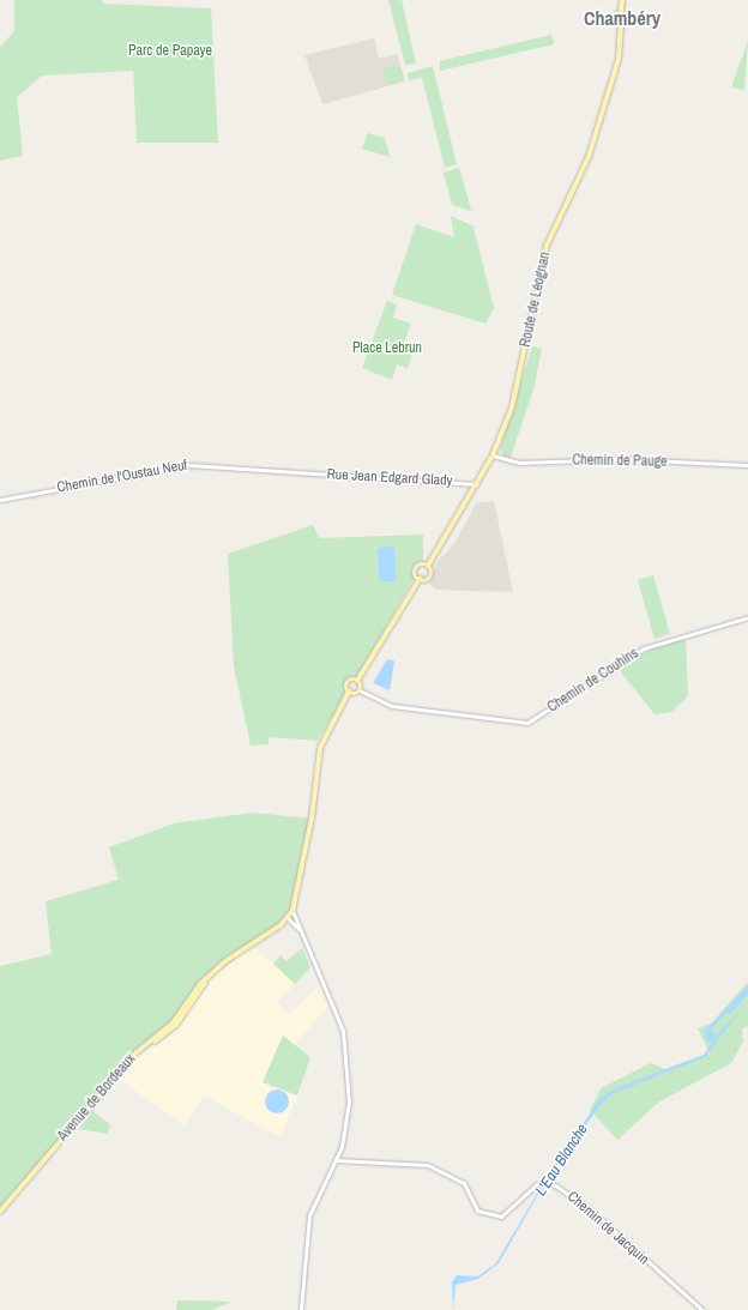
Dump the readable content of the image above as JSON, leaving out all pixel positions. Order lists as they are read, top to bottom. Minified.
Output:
{"streets":{"main road":["Route de Léognan","Avenue de Bordeaux"],"street":["Chemin de Pauge","Chemin de l'Oustau Neuf","Rue Jean Edgard Glady","Chemin de Couhins","Chemin de Jacquin"]},"crossings":[["Route de Léognan","Chemin de Pauge"],["Route de Léognan","Rue Jean Edgard Glady"],["Chemin de l'Oustau Neuf","Rue Jean Edgard Glady"]],"districts":["Chambéry"],"water":["L'Eau Blanche"],"parks":["Parc de Papaye","Place Lebrun"]}
